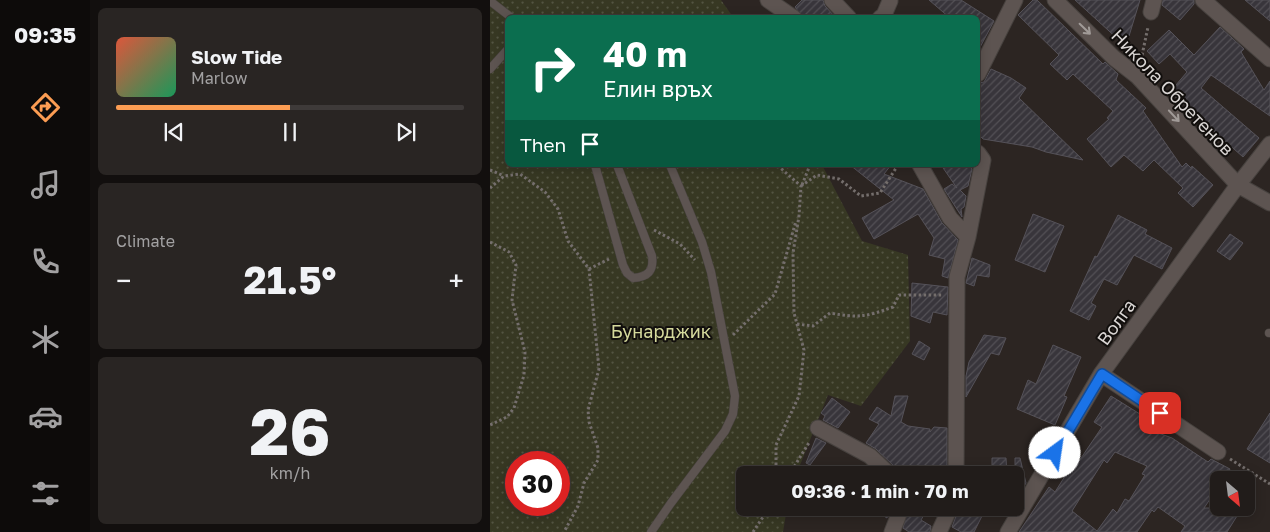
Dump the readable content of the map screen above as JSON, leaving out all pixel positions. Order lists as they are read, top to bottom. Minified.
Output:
{"streets":{"street":["Никола Обретенов","Волга"]},"crossings":[["Никола Обретенов","Волга"]],"one_way":["Никола Обретенов"],"parks":["Бунарджик"],"north":"bottom right","page":{"tabs":"09:35","turn":["40 m","Елин връх"],"song":["Slow Tide","Marlow"],"then":"Then","tile":["Climate",["26","km/h"]],"heat":["−","21.5°","+"],"limit":"30","trip":"09:36 · 1 min · 70 m"}}
